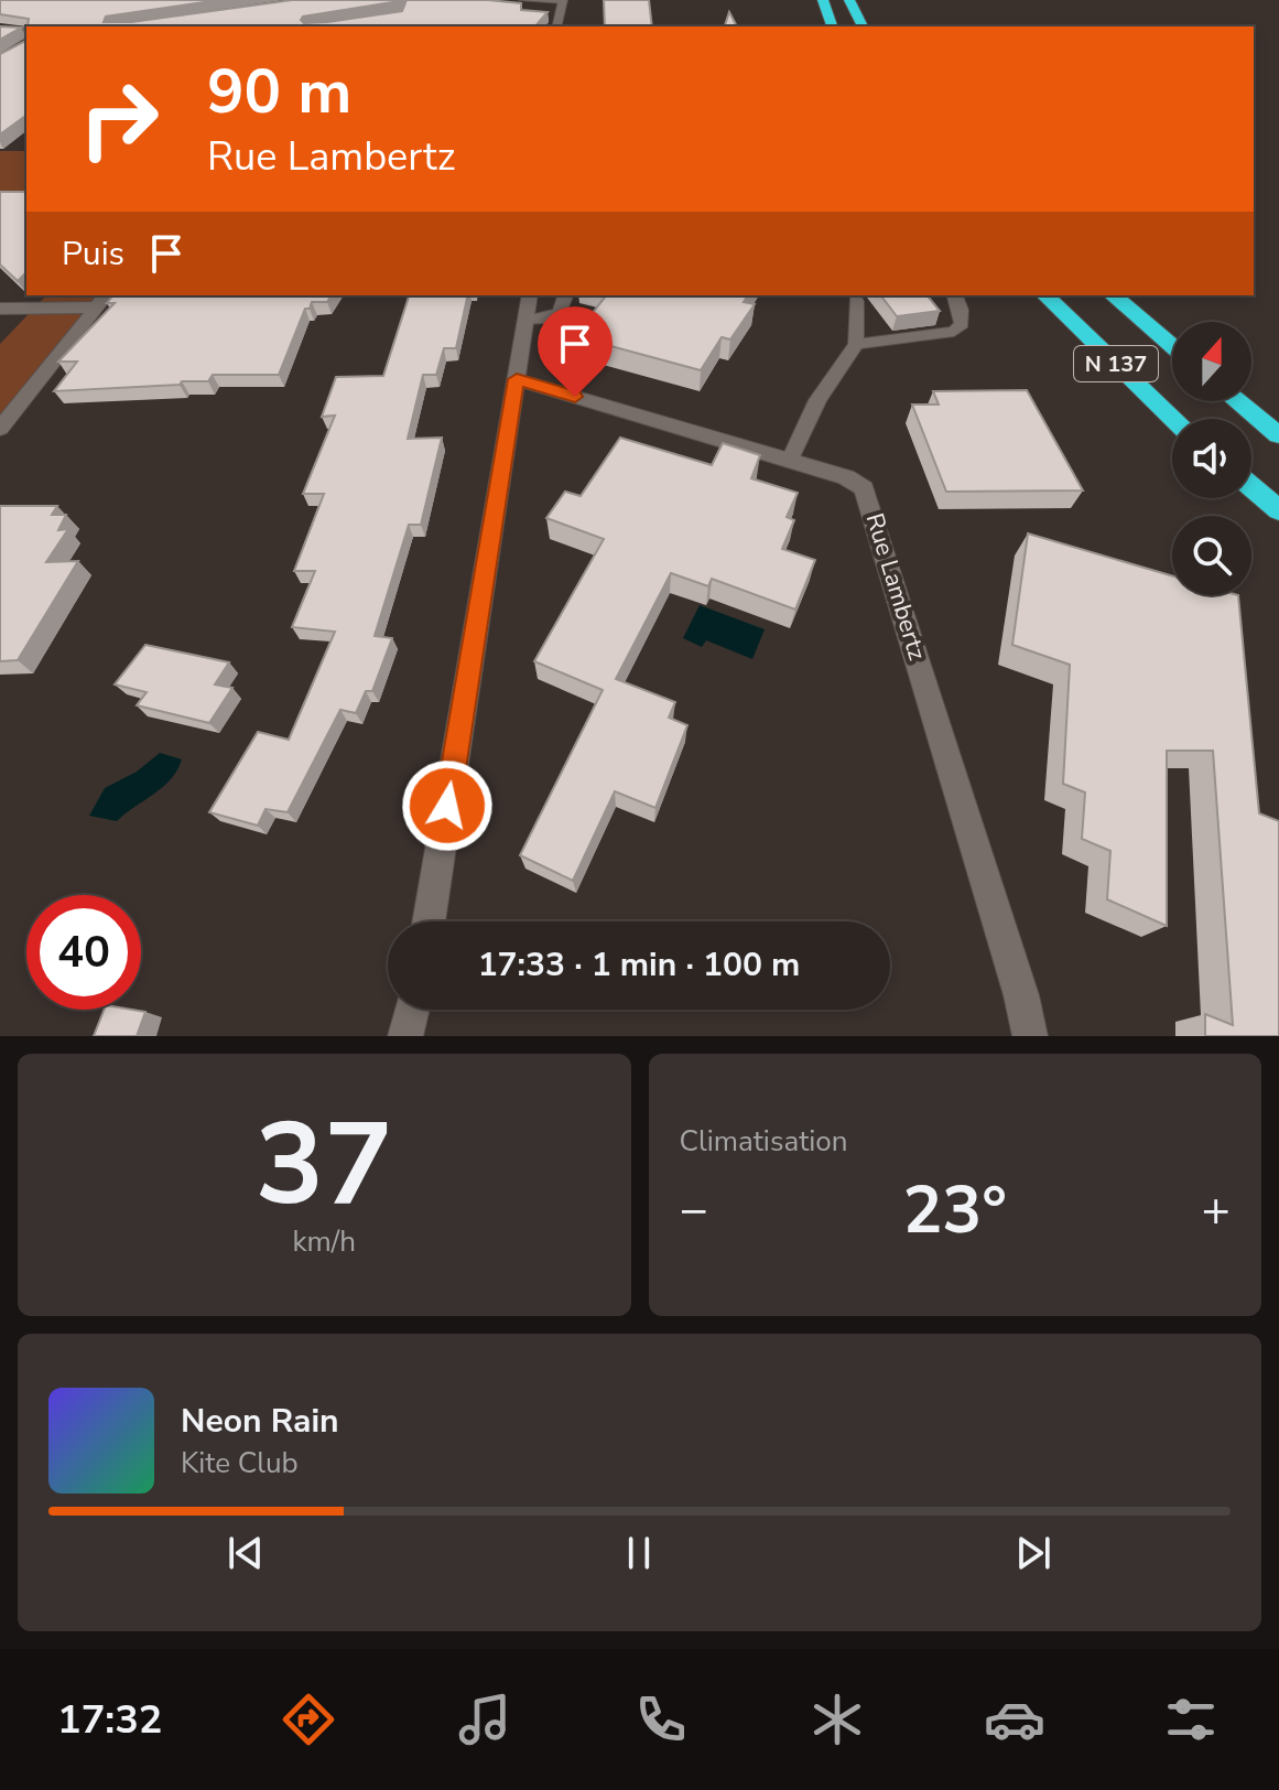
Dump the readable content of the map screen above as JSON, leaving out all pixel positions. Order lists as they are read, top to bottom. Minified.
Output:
{"streets":{"highway":["N 137"],"street":["Rue Lambertz"]},"north":"top","page":{"turn":["90 m","Rue Lambertz"],"then":"Puis","limit":"40","trip":"17:33 · 1 min · 100 m","tile":[["37","km/h"],"Climatisation"],"heat":["−","23°","+"],"song":["Neon Rain","Kite Club"],"tabs":"17:32"}}
